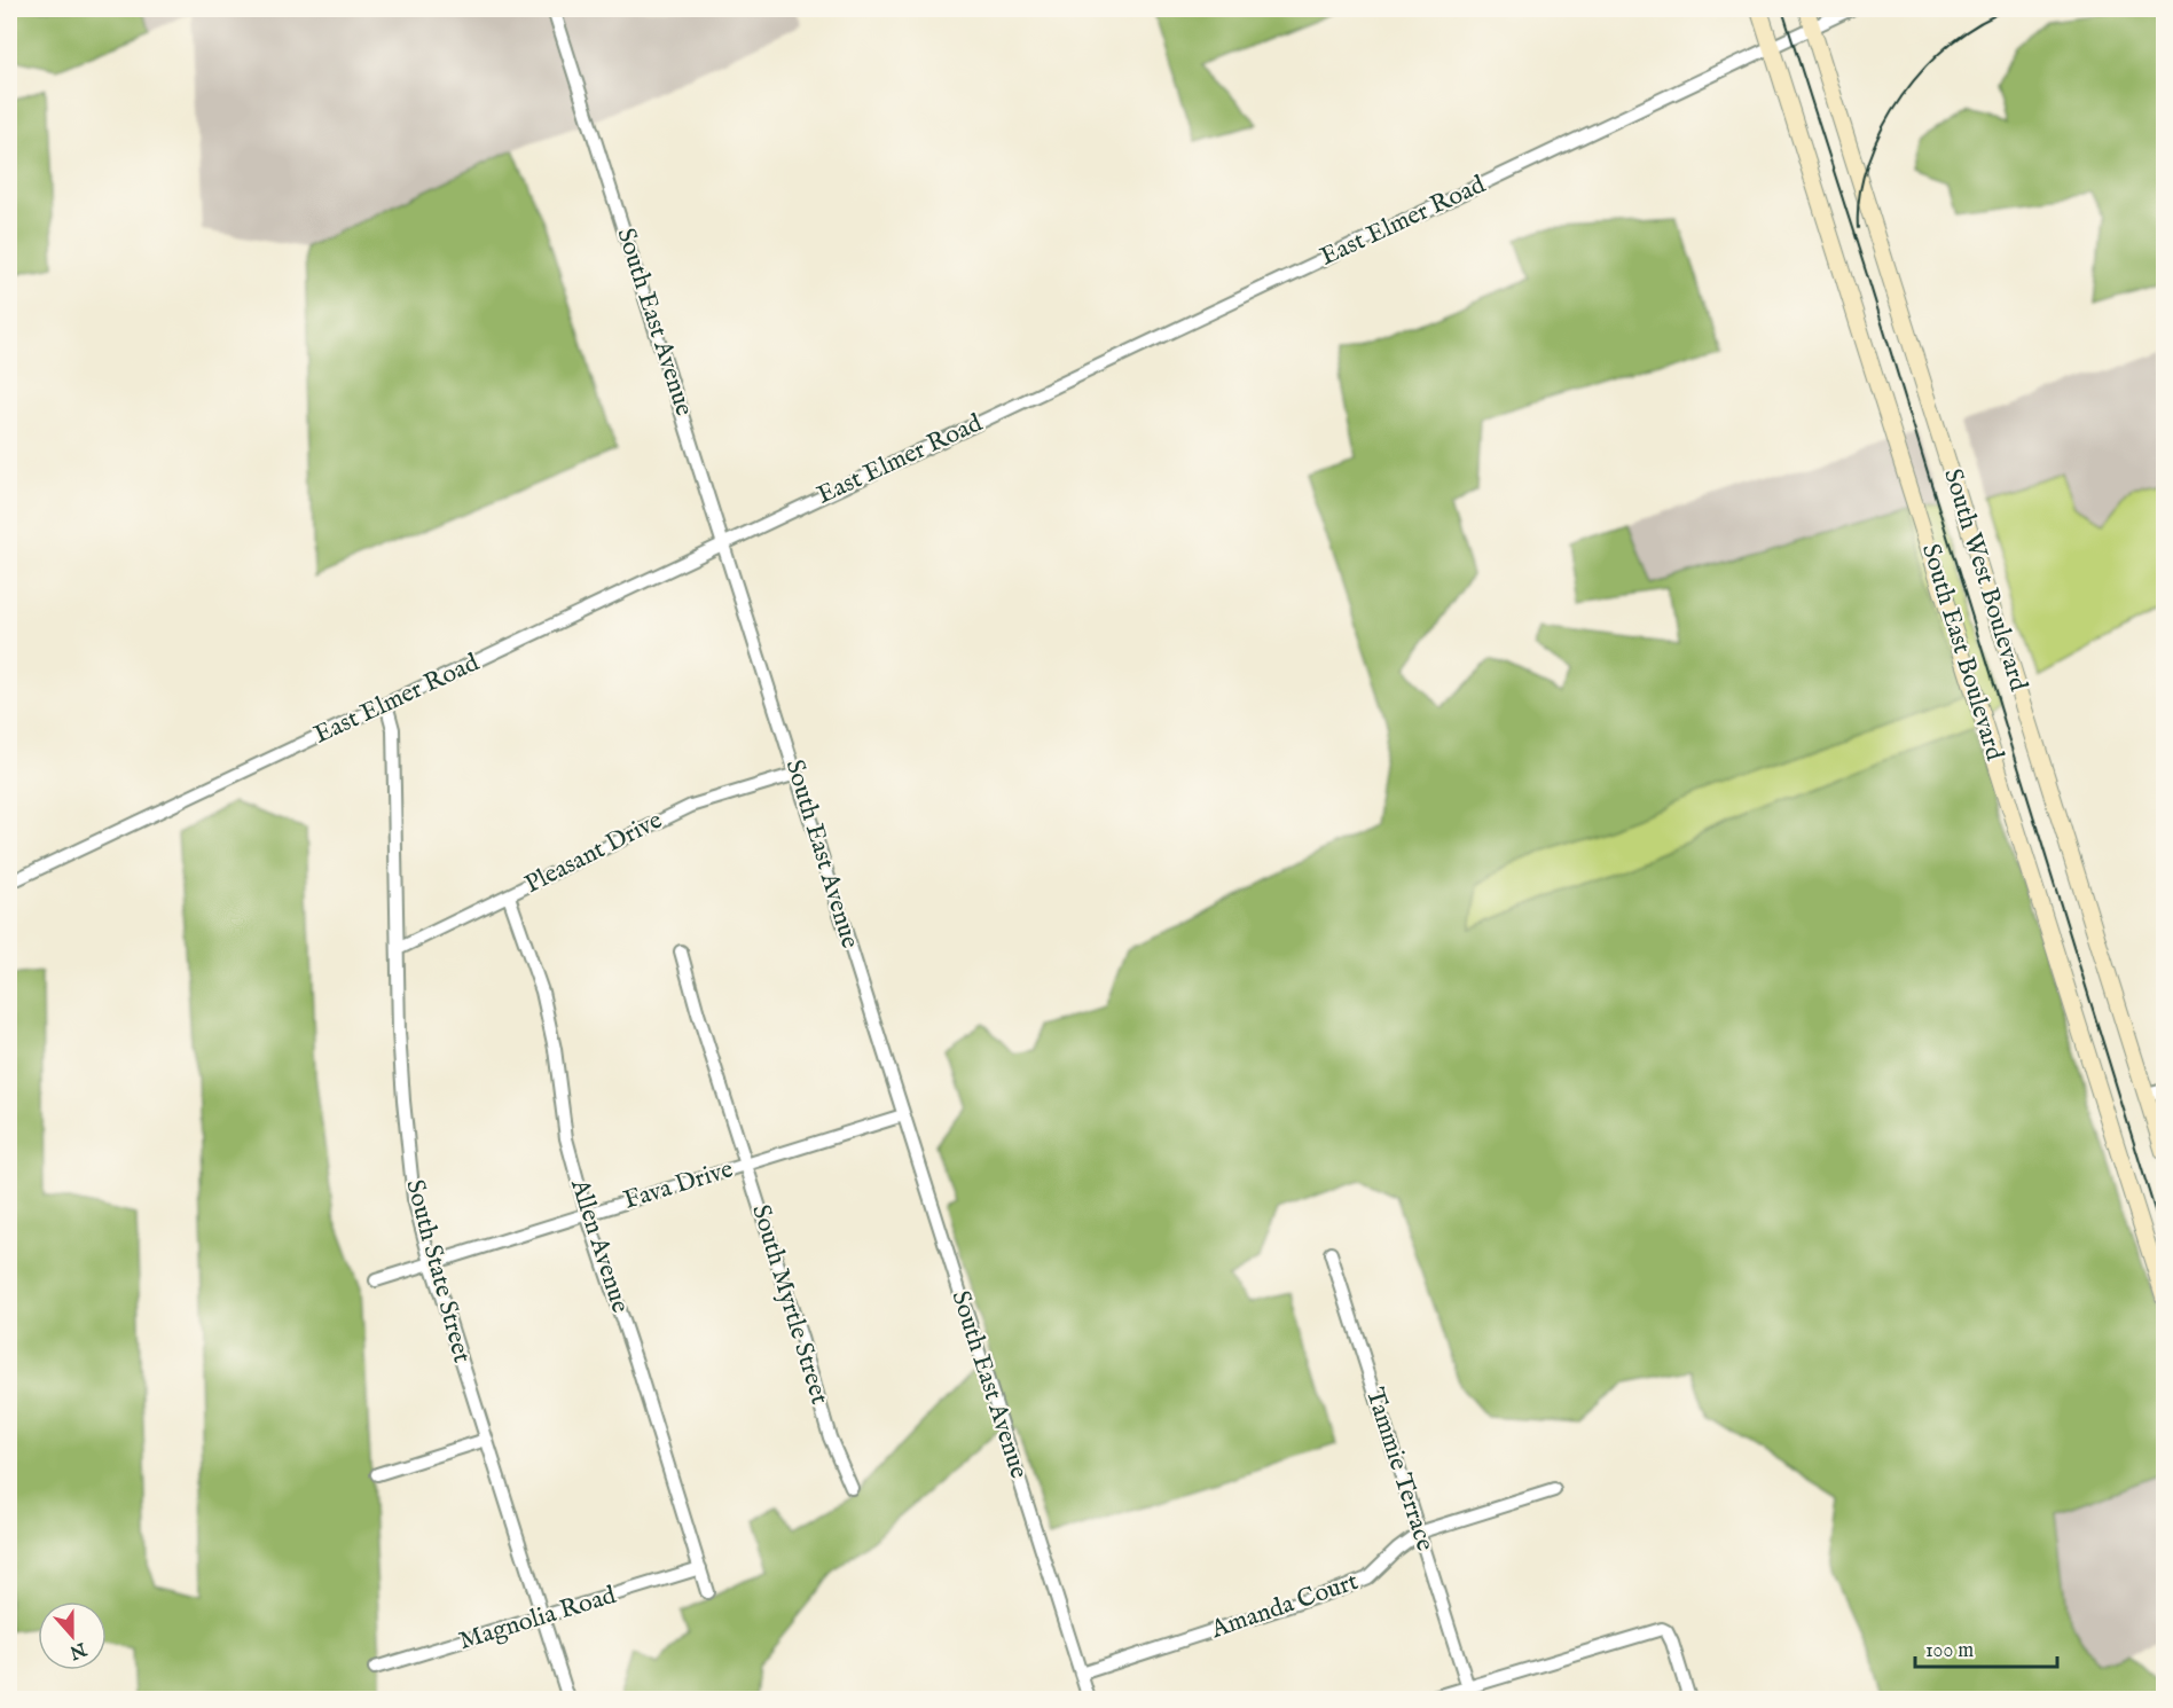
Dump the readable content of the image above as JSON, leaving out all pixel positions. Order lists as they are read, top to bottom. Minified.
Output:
{"streets":{"main road":["South West Boulevard","South East Boulevard"],"street":["East Elmer Road","South East Avenue","Pleasant Drive","Fava Drive","Allen Avenue","South State Street","South Myrtle Street","Tammie Terrace","Amanda Court","Magnolia Road"]},"crossings":[["East Elmer Road","South East Avenue"],["East Elmer Road","South West Boulevard"],["East Elmer Road","South East Boulevard"],["East Elmer Road","South State Street"],["South East Avenue","Pleasant Drive"],["South East Avenue","Fava Drive"],["South East Avenue","Amanda Court"],["Pleasant Drive","Allen Avenue"],["Pleasant Drive","South State Street"],["Fava Drive","Allen Avenue"],["Fava Drive","South State Street"],["Fava Drive","South Myrtle Street"],["Allen Avenue","Magnolia Road"],["South State Street","Magnolia Road"],["Tammie Terrace","Amanda Court"]],"scale_bar":"100 m","north":"bottom"}
